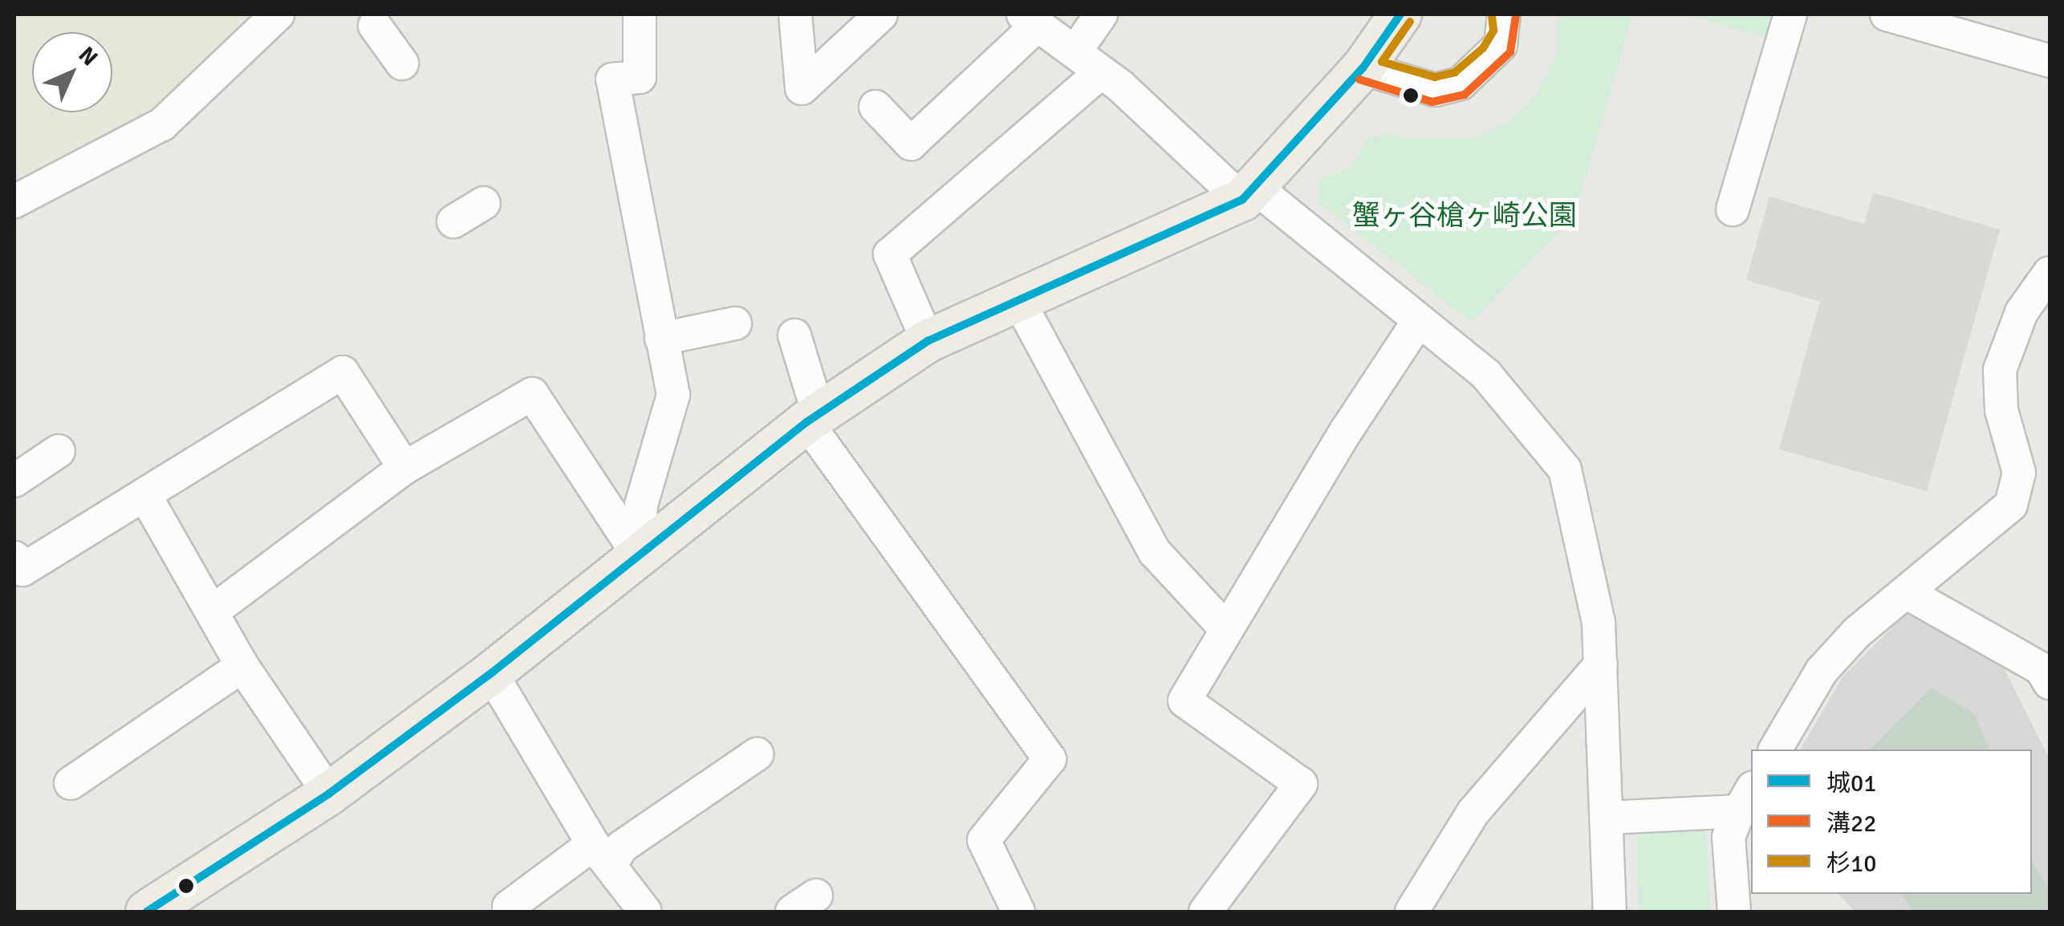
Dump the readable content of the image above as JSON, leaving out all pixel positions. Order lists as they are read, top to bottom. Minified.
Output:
{"parks":["蟹ヶ谷槍ヶ崎公園"],"lines":["transit line 城01","transit line 杉10","transit line 溝22"],"legend":["城01","溝22","杉10"],"north":"top right"}
